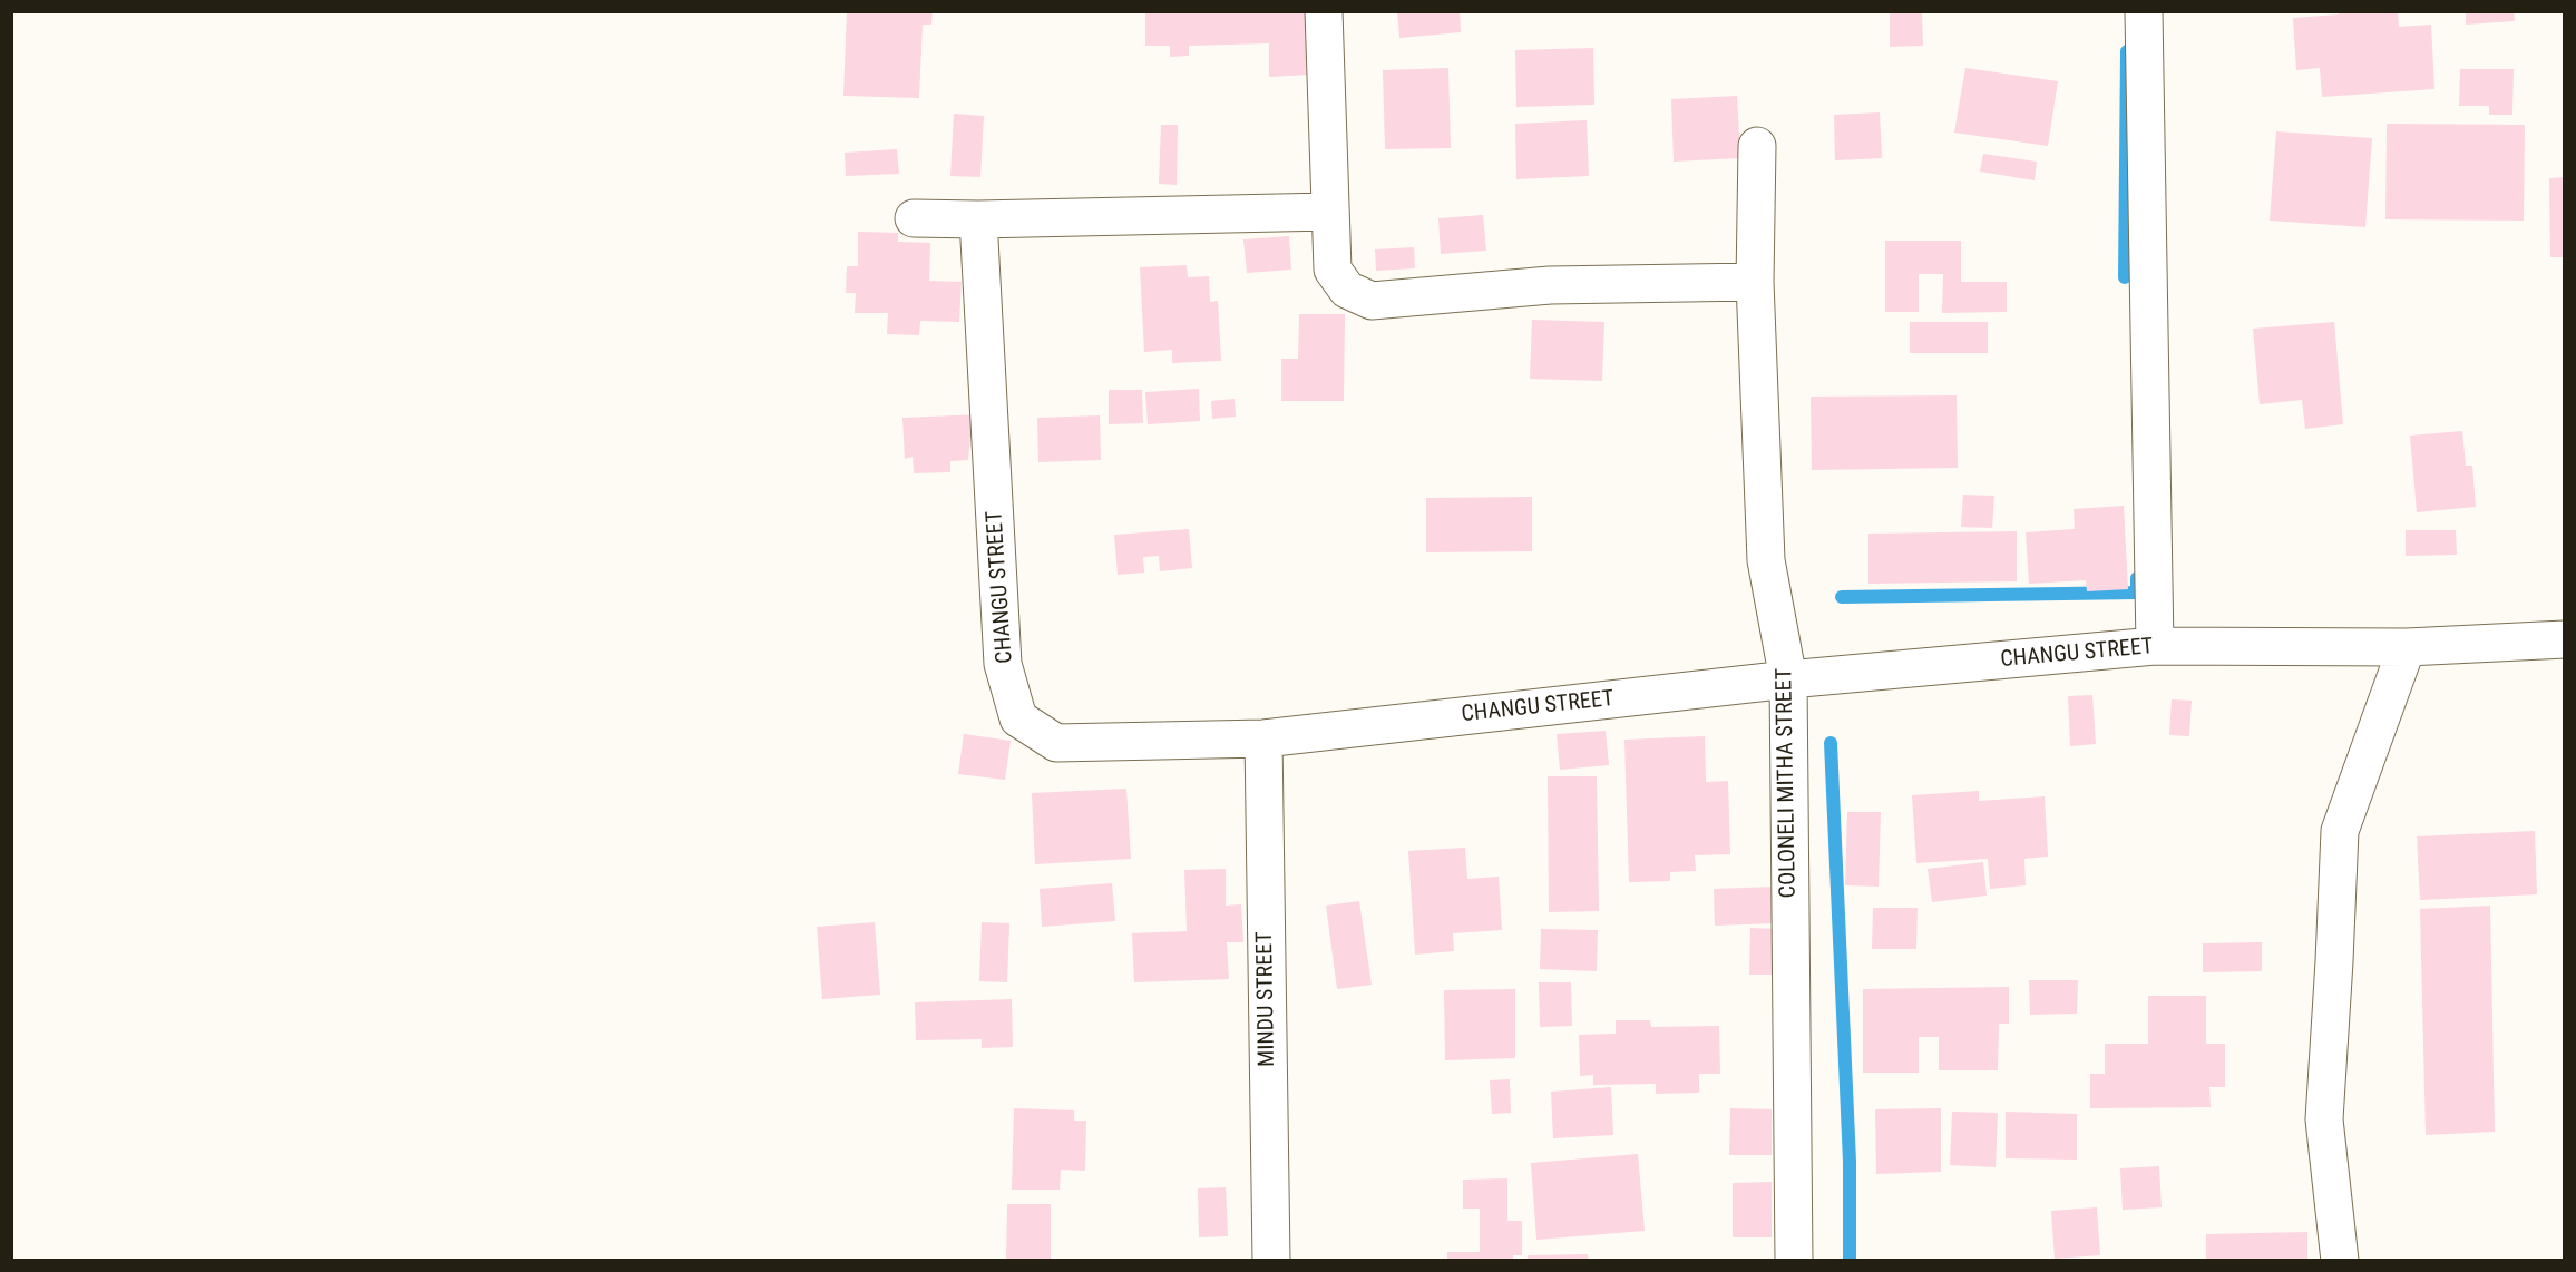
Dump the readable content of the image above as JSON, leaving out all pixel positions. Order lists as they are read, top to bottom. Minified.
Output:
{"streets":{"street":["CHANGU STREET","COLONELI MITHA STREET","MINDU STREET"]},"crossings":[["CHANGU STREET","COLONELI MITHA STREET"],["CHANGU STREET","MINDU STREET"]]}
